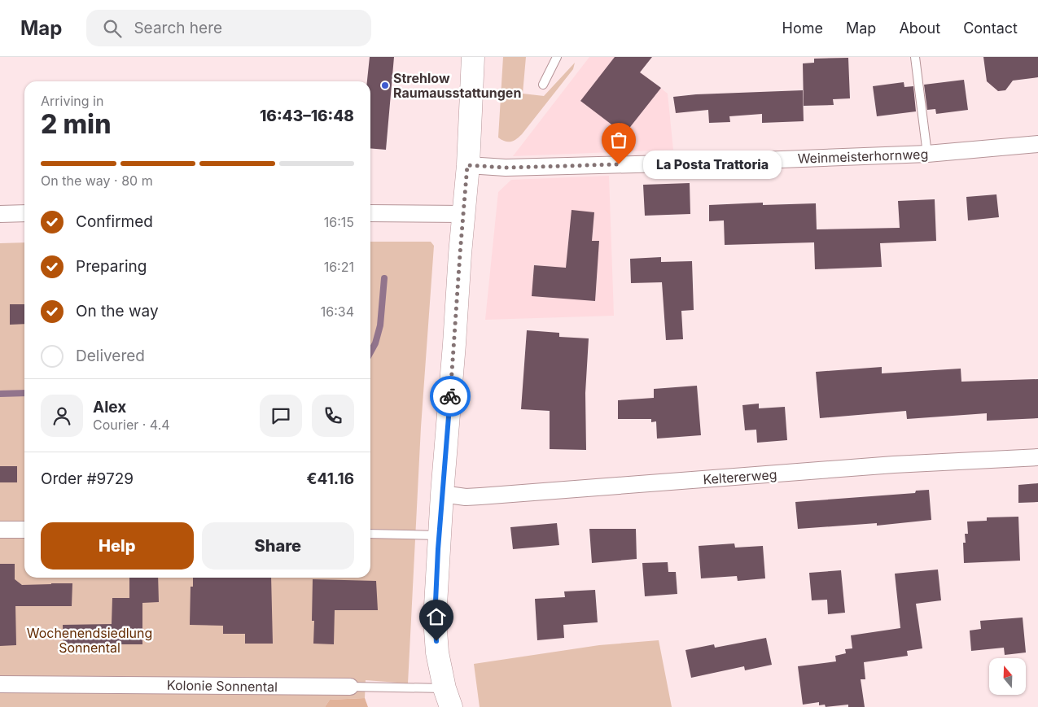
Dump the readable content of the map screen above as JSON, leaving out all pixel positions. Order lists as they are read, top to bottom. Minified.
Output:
{"streets":{"street":["Weinmeisterhornweg","Keltererweg","Kolonie Sonnental"]},"parks":["Wochenendsiedlung Sonnental"],"places":["Strehlow Raumausstattungen","La Posta Trattoria"],"north":"top","page":{"header":"Map","search":"Search here","nav":["Home","Map","About","Contact"],"heading":["2 min","Arriving in","16:43–16:48"],"panel":["Alex","Courier · 4.4","Order #9729","€41.16"],"bubble":"La Posta Trattoria","bar":"On the way · 80 m","list":[["Confirmed","16:15"],["Preparing","16:21"],["On the way","16:34"],"Delivered"],"buttons":["Help","Share"]}}
